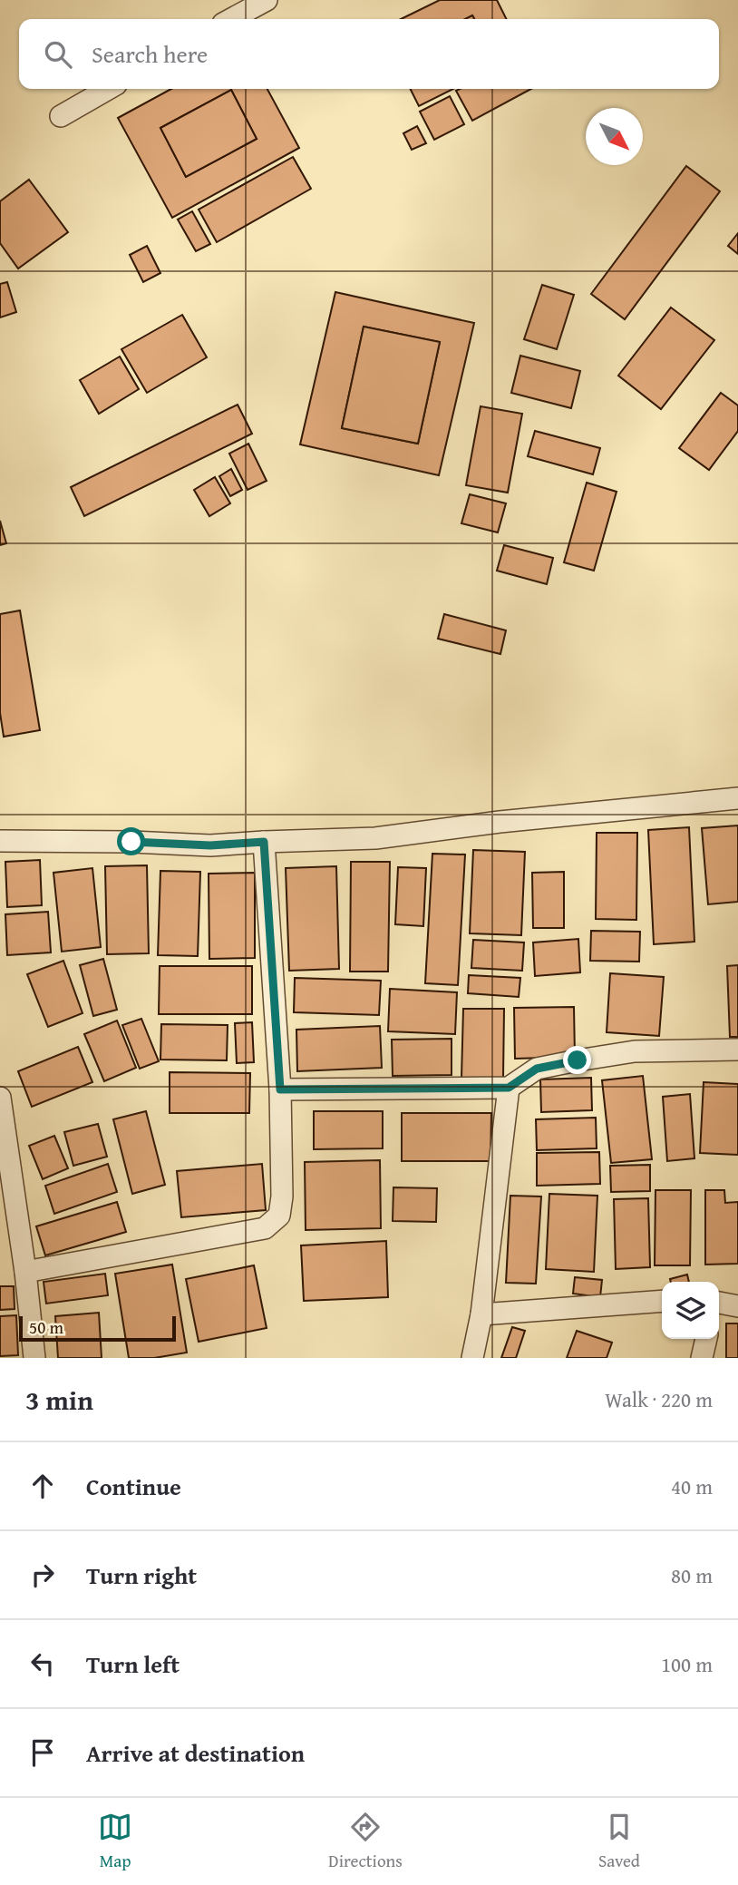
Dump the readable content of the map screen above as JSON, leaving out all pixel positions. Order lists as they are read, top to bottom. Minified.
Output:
{"scale_bar":"50 m","north":"bottom right","page":{"search":"Search here","scale":"50 m","heading":["3 min","Walk · 220 m"],"list":[["Continue","40 m"],["Turn right","80 m"],["Turn left","100 m"],"Arrive at destination"],"nav":["Map","Directions","Saved"]}}
